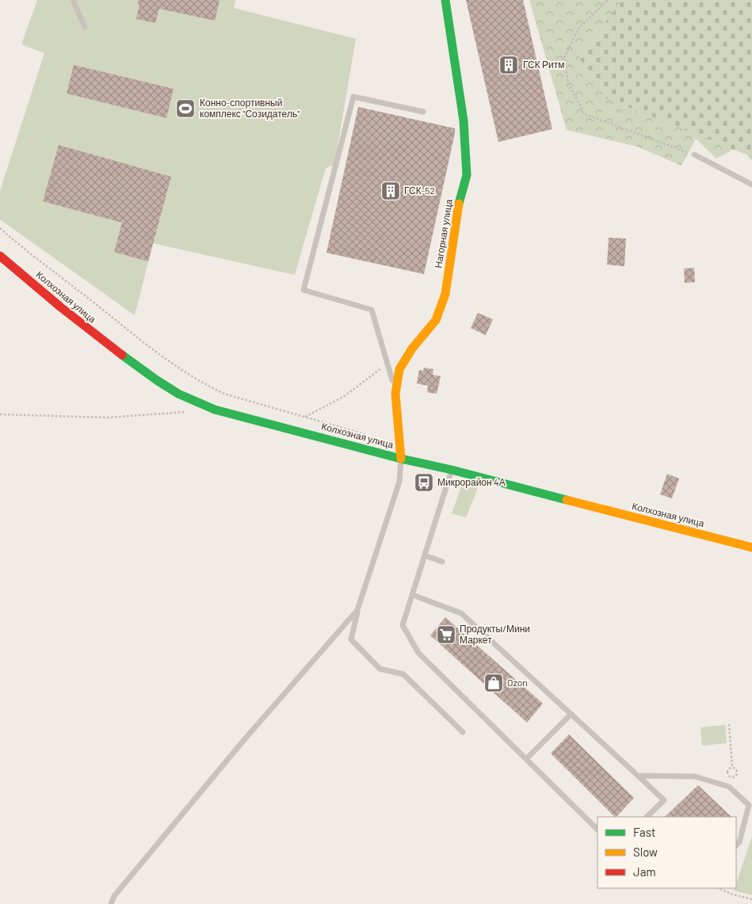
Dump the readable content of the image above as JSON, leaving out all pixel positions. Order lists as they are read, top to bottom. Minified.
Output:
{"streets":{"street":["Нагорная улица","Колхозная улица"]},"crossings":[["Нагорная улица","Колхозная улица"]],"places":{"building":["ГСК Ритм","ГСК-52"],"sports":["Конно-спортивный комплекс \"Созидатель\""],"bus stop":["Микрорайон 4А"],"supermarket":["Продукты/Мини Маркет"],"shop":["Ozon"]},"legend":["Fast","Slow","Jam"]}
